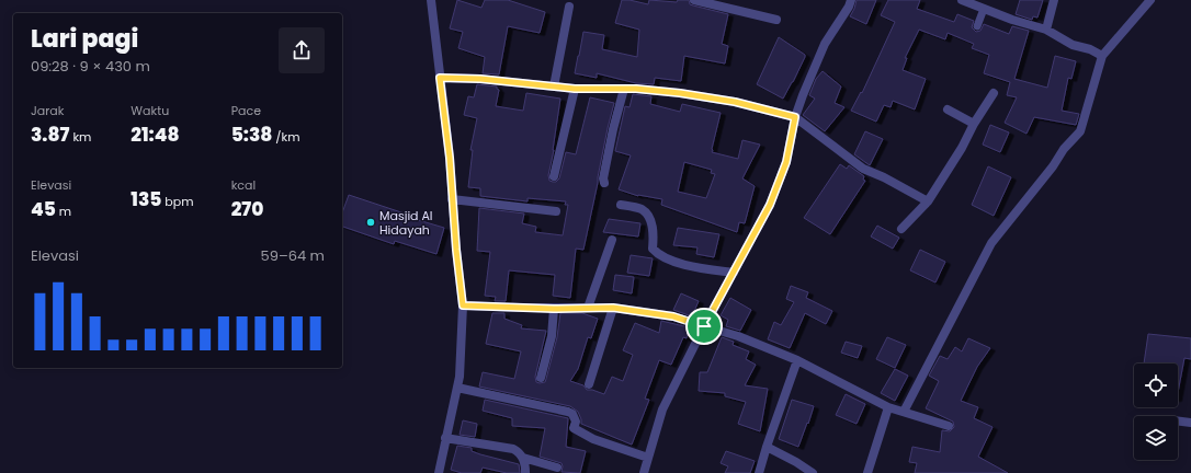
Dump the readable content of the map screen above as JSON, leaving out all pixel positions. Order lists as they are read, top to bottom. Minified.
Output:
{"places":["Masjid Al Hidayah"],"page":{"heading":["Lari pagi","09:28 · 9 × 430 m"],"stats":[["Jarak","3.87 km"],["Waktu","21:48"],["Pace","5:38 /km"],["Elevasi","45 m"],["135 bpm"],["kcal","270"]],"chart":["Elevasi","59–64 m"]}}
